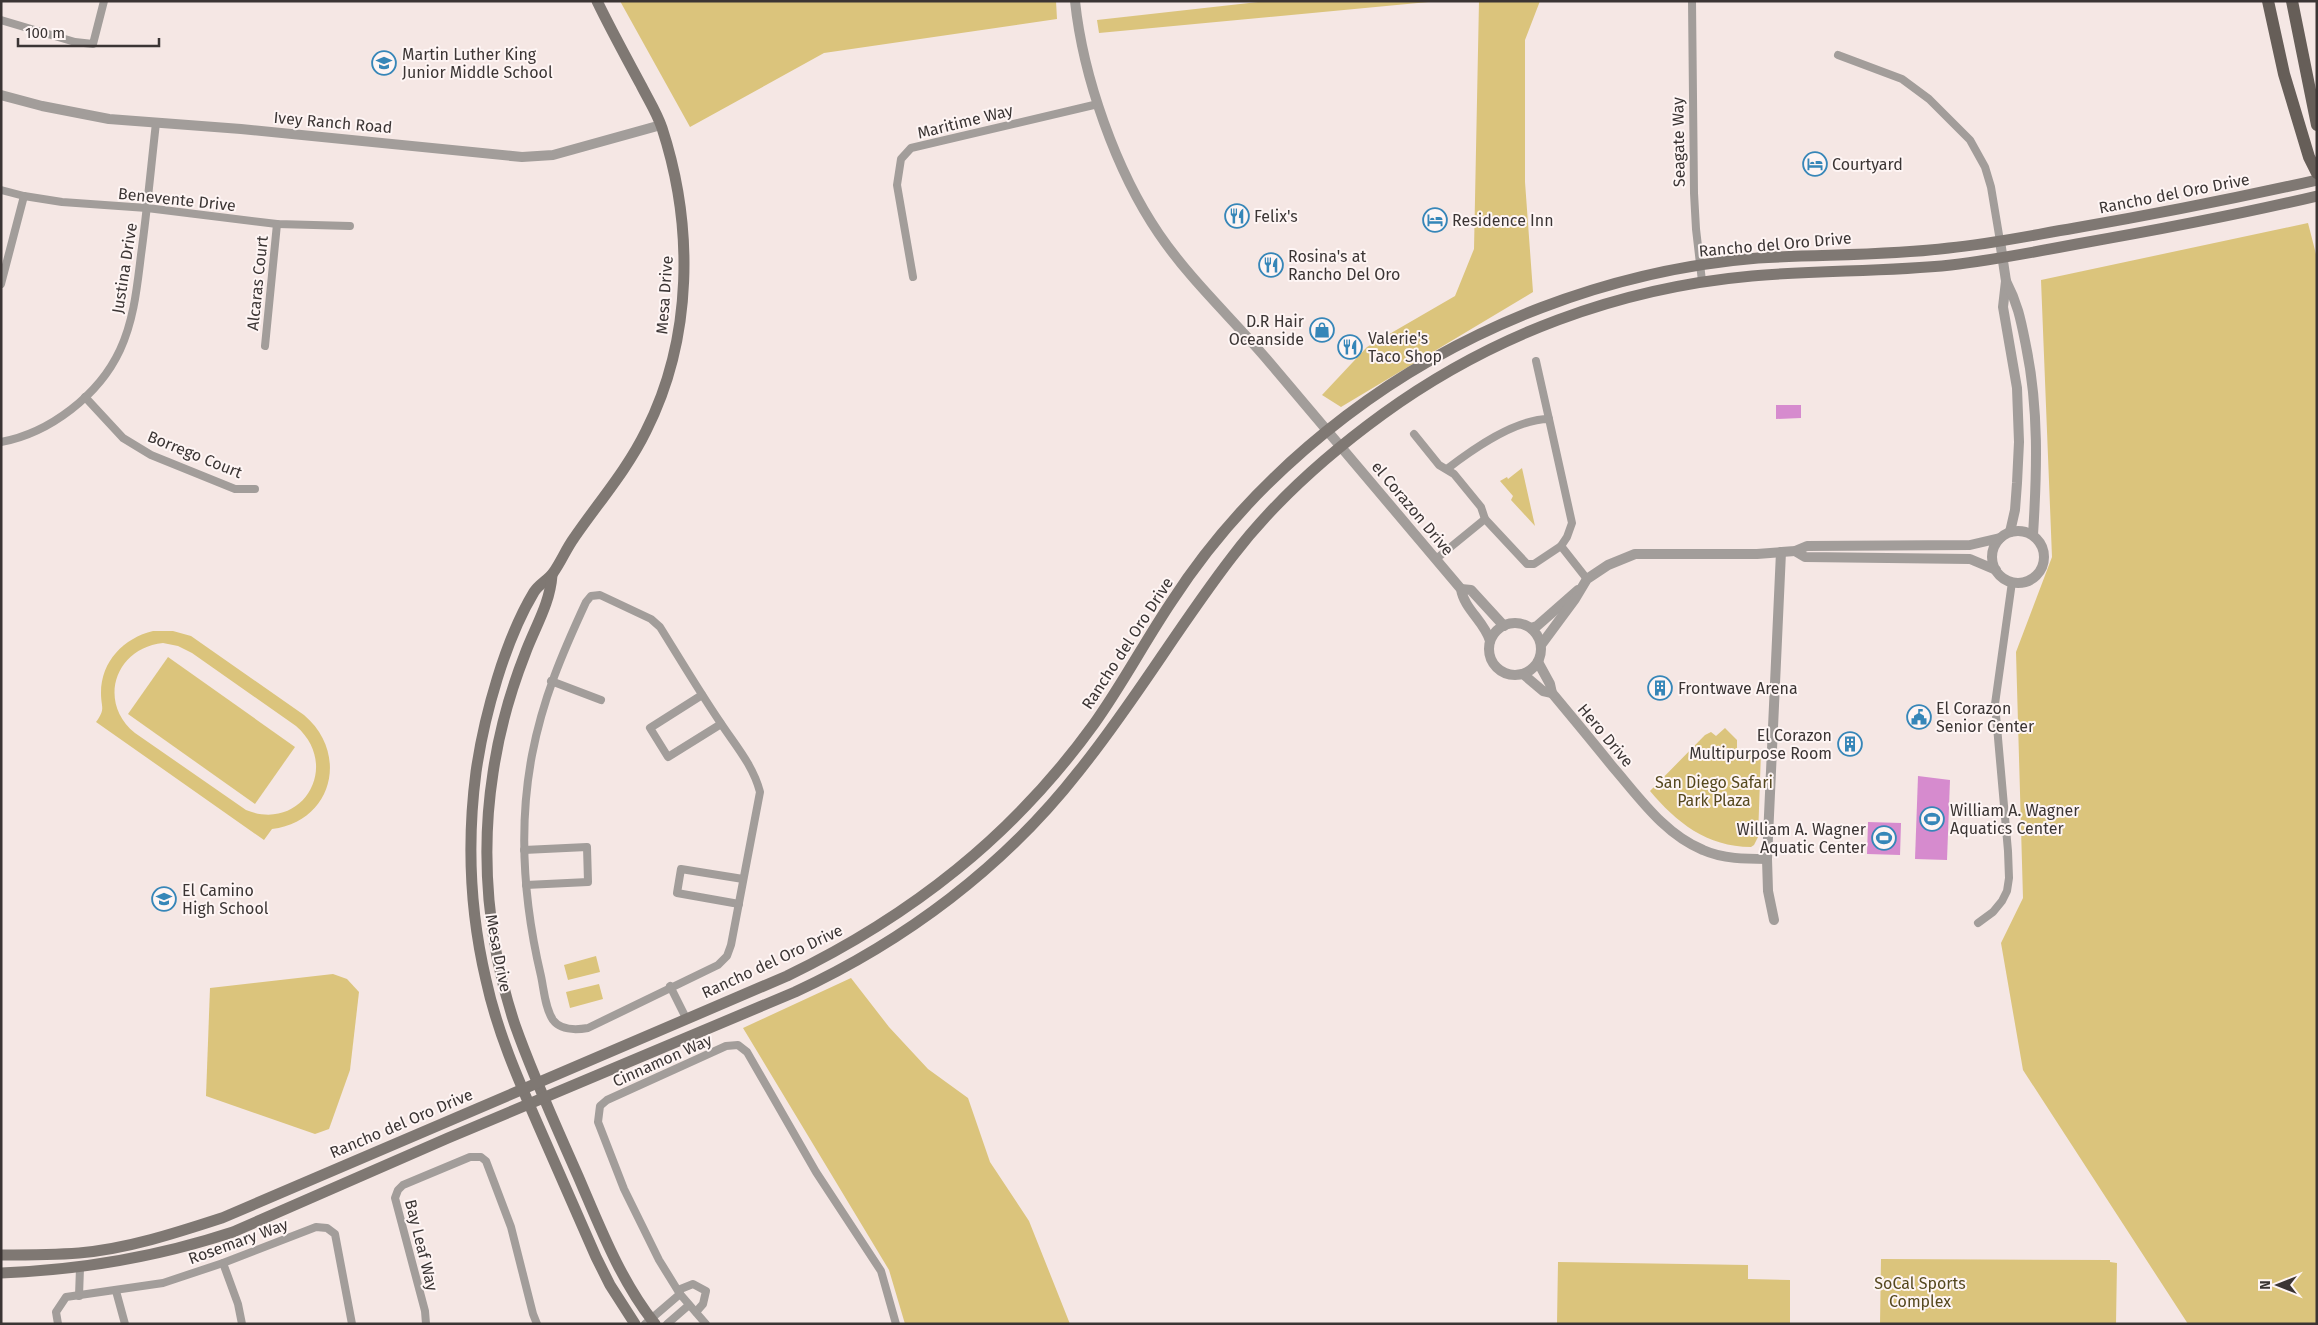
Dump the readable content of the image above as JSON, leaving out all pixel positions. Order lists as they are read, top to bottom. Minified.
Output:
{"streets":{"main road":["Rancho del Oro Drive","Mesa Drive"],"street":["Maritime Way","Ivey Ranch Road","Seagate Way","Benevente Drive","Justina Drive","Alcaras Court","Borrego Court","el Corazon Drive","Hero Drive","Cinnamon Way","Rosemary Way","Bay Leaf Way"]},"crossings":[["Maritime Way","el Corazon Drive"],["Ivey Ranch Road","Justina Drive"],["Ivey Ranch Road","Mesa Drive"],["Seagate Way","Rancho del Oro Drive"],["Rancho del Oro Drive","Mesa Drive"],["Rancho del Oro Drive","el Corazon Drive"],["Benevente Drive","Justina Drive"],["Benevente Drive","Alcaras Court"],["Justina Drive","Borrego Court"],["el Corazon Drive","Hero Drive"]],"parks":["San Diego Safari Park Plaza","SoCal Sports Complex"],"places":{"school or university":["Martin Luther King Junior Middle School","El Camino High School"],"hotel":["Courtyard","Residence Inn"],"restaurant":["Felix's","Rosina's at Rancho Del Oro","Valerie's Taco Shop"],"shop":["D.R Hair Oceanside"],"building":["Frontwave Arena","El Corazon Multipurpose Room"],"public building":["El Corazon Senior Center"],"sports":["William A. Wagner Aquatics Center","William A. Wagner Aquatic Center"]},"scale_bar":"100 m","north":"left"}
